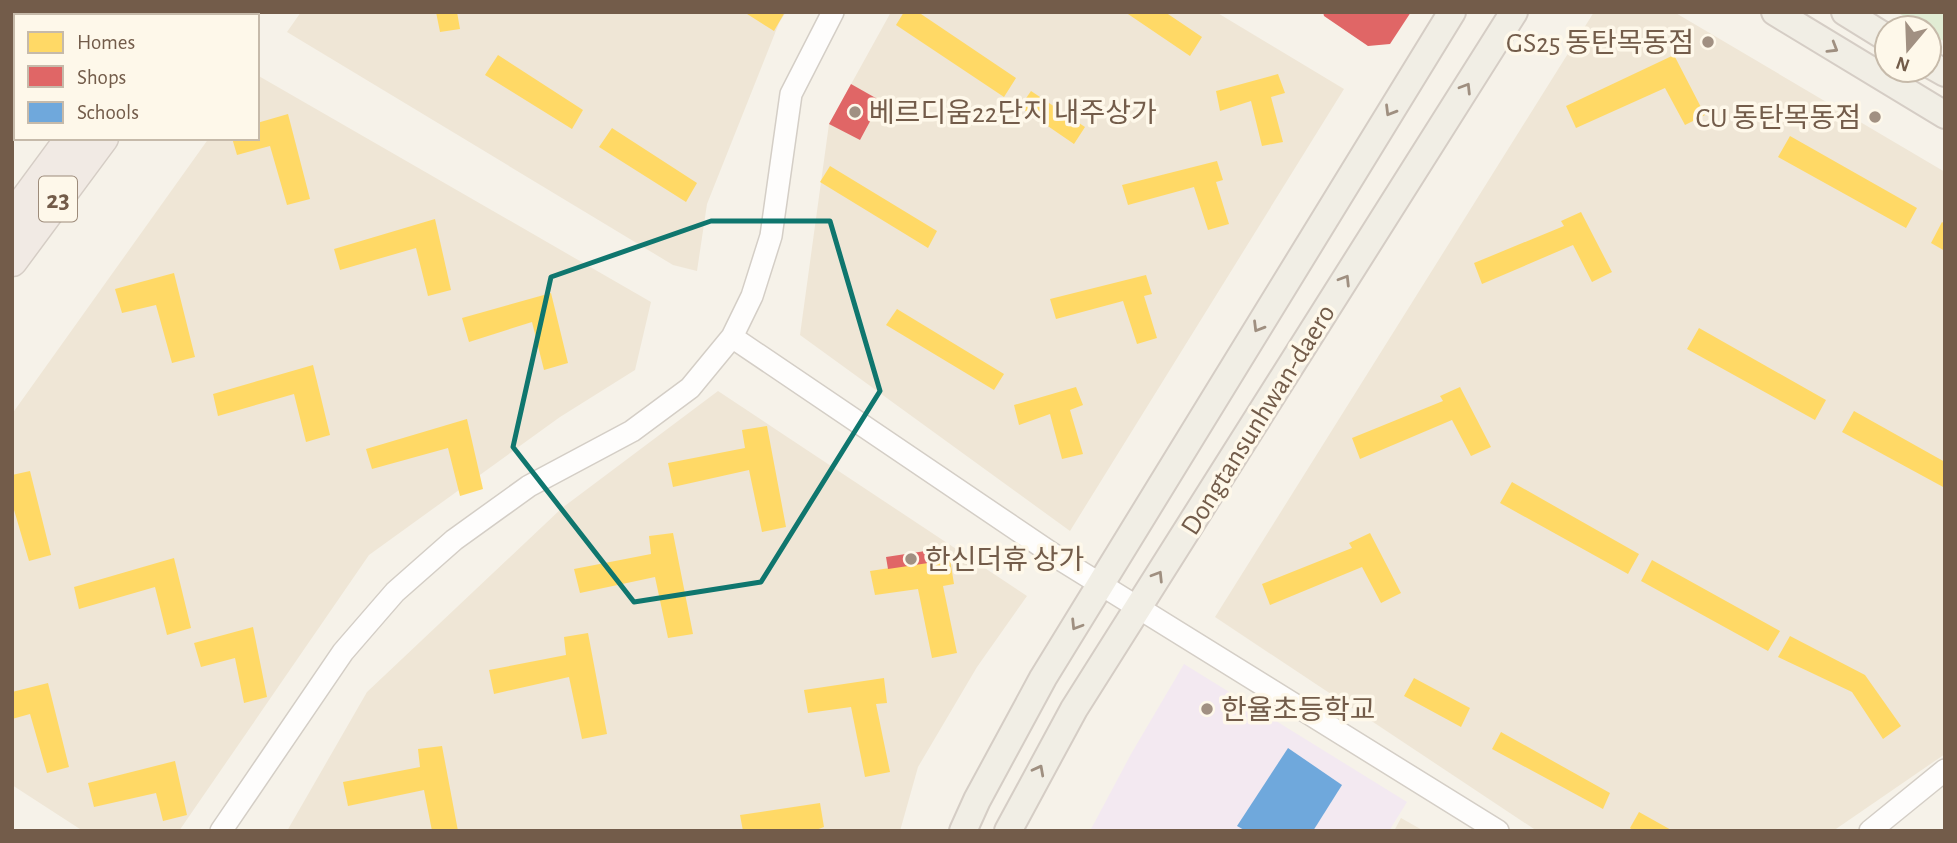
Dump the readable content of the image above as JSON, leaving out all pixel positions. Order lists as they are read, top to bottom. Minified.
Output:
{"streets":{"highway":["23"],"main road":["Dongtansunhwan-daero"]},"places":["GS25 동탄목동점","베르디움22단지 내주상가","CU 동탄목동점","한신더휴 상가","한율초등학교"],"legend":["Homes","Shops","Schools"],"north":"bottom"}
